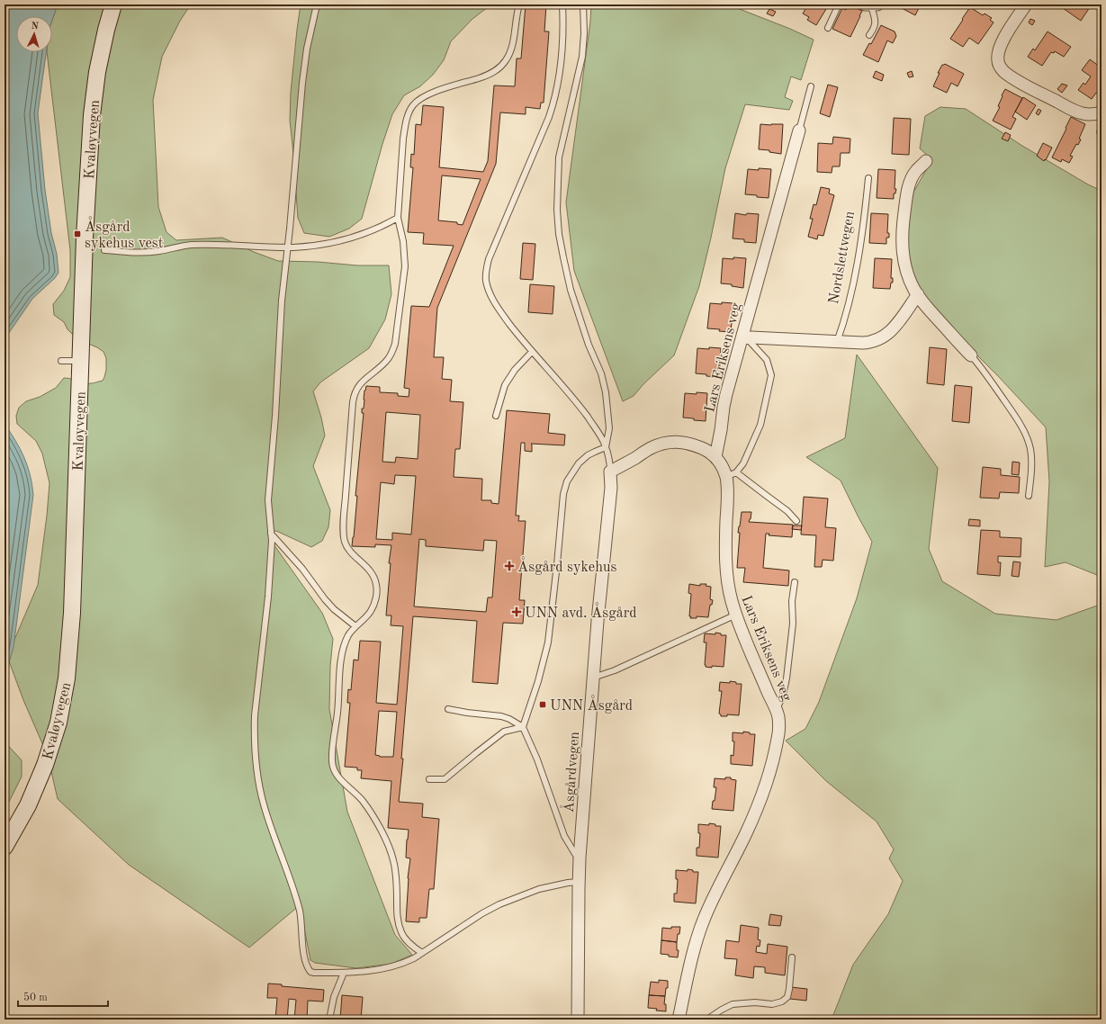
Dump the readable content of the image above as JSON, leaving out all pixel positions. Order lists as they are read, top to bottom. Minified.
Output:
{"streets":{"street":["Kvaløyvegen","Lars Eriksens veg","Åsgårdvegen"],"lane":["Nordslettvegen"]},"places":{"transit":["Åsgård sykehus vest","UNN Åsgård"],"health":["Åsgård sykehus","UNN avd. Åsgård"]},"scale_bar":"50 m","north":"top"}
